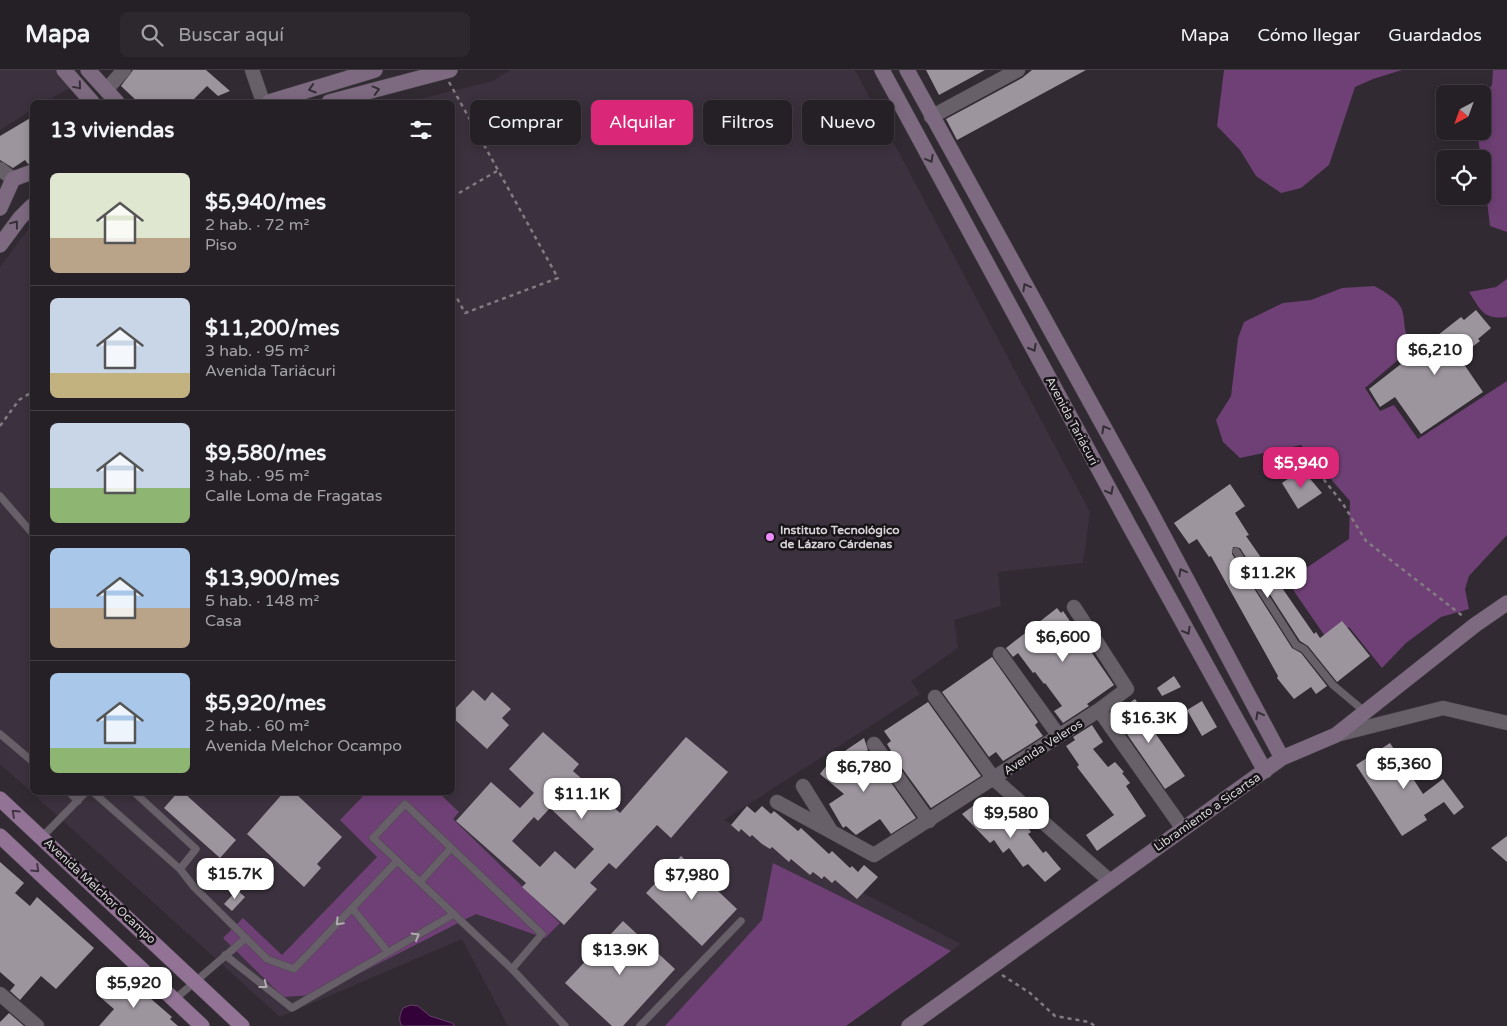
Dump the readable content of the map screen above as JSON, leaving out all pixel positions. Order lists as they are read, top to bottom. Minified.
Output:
{"streets":{"main road":["Avenida Melchor Ocampo"],"street":["Avenida Tariácuri","Avenida Veleros","Libramiento a Sicartsa"]},"crossings":[["Avenida Tariácuri","Libramiento a Sicartsa"]],"places":["Instituto Tecnológico de Lázaro Cárdenas"],"north":"bottom left","page":{"header":"Mapa","search":"Buscar aquí","nav":["Mapa","Cómo llegar","Guardados"],"chip":["Comprar","Alquilar","Filtros","Nuevo"],"heading":"13 viviendas","list":[{"name":"$5,940/mes","note":"2 hab. · 72 m² · Piso"},{"name":"$11,200/mes","note":"3 hab. · 95 m² · Avenida Tariácuri"},{"name":"$9,580/mes","note":"3 hab. · 95 m² · Calle Loma de Fragatas"},{"name":"$13,900/mes","note":"5 hab. · 148 m² · Casa"},{"name":"$5,920/mes","note":"2 hab. · 60 m² · Avenida Melchor Ocampo"}],"price":["$6,210","$5,940","$11.2K","$6,600","$16.3K","$5,360","$6,780","$11.1K","$9,580","$15.7K","$7,980","$13.9K","$5,920"]}}
